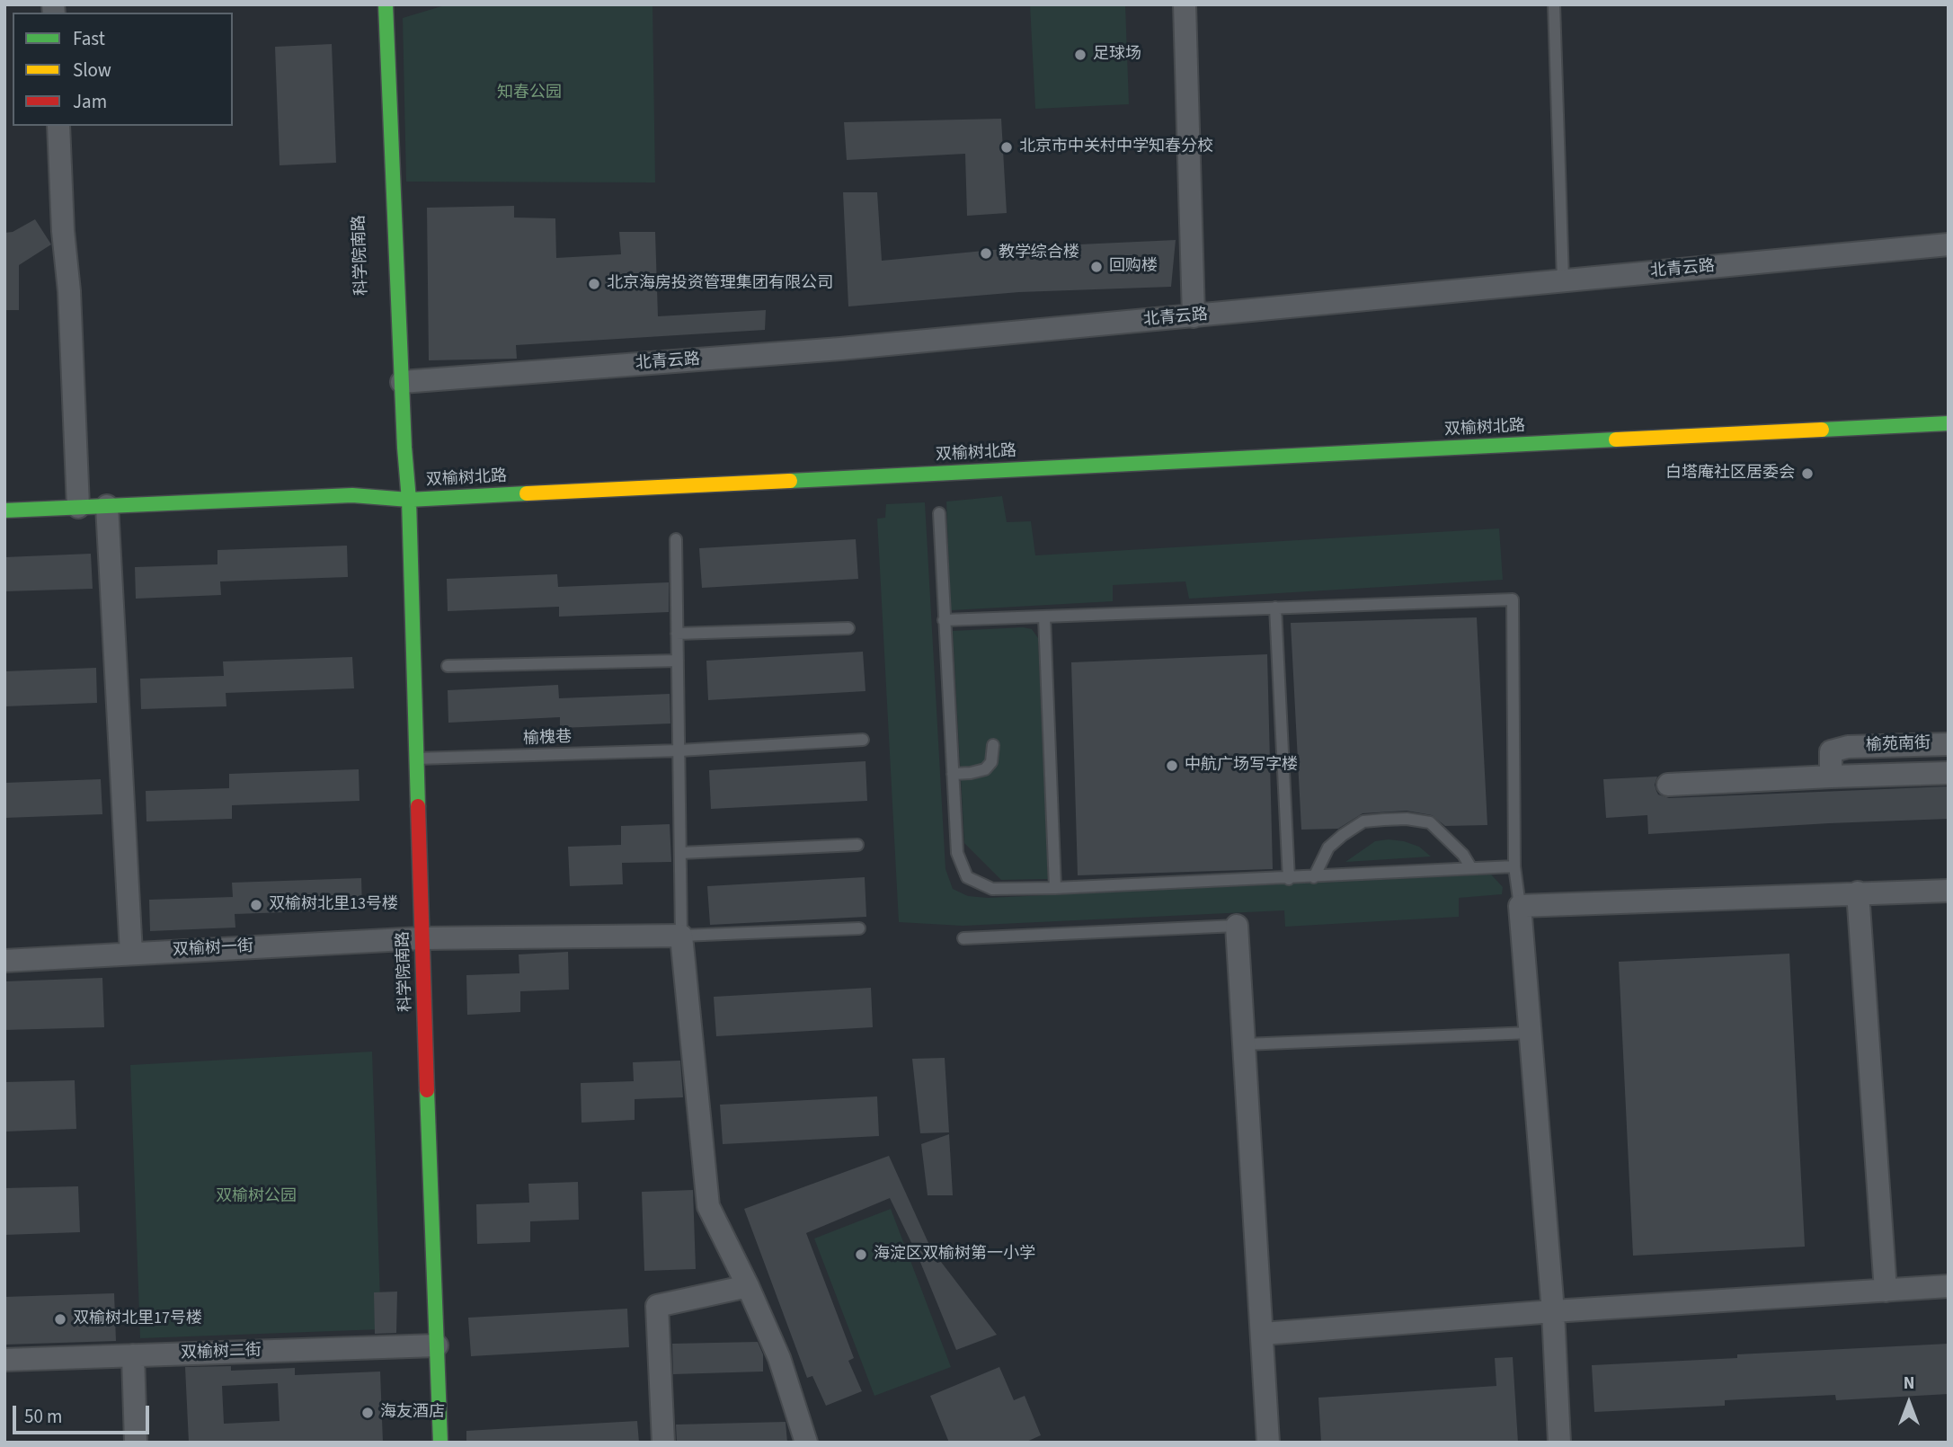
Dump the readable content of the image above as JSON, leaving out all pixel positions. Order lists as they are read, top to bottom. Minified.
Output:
{"streets":{"street":["科学院南路","北青云路","双榆树北路","榆苑南街","双榆树一街","双榆树二街"],"lane":["榆槐巷"]},"crossings":[["科学院南路","北青云路"],["科学院南路","双榆树北路"],["科学院南路","榆槐巷"],["科学院南路","双榆树一街"],["科学院南路","双榆树二街"]],"parks":["知春公园","双榆树公园"],"places":["足球场","北京市中关村中学知春分校","教学综合楼","回购楼","北京海房投资管理集团有限公司","白塔庵社区居委会","中航广场写字楼","双榆树北里13号楼","海淀区双榆树第一小学","双榆树北里17号楼","海友酒店"],"legend":["Fast","Slow","Jam"],"scale_bar":"50 m","north":"top"}
